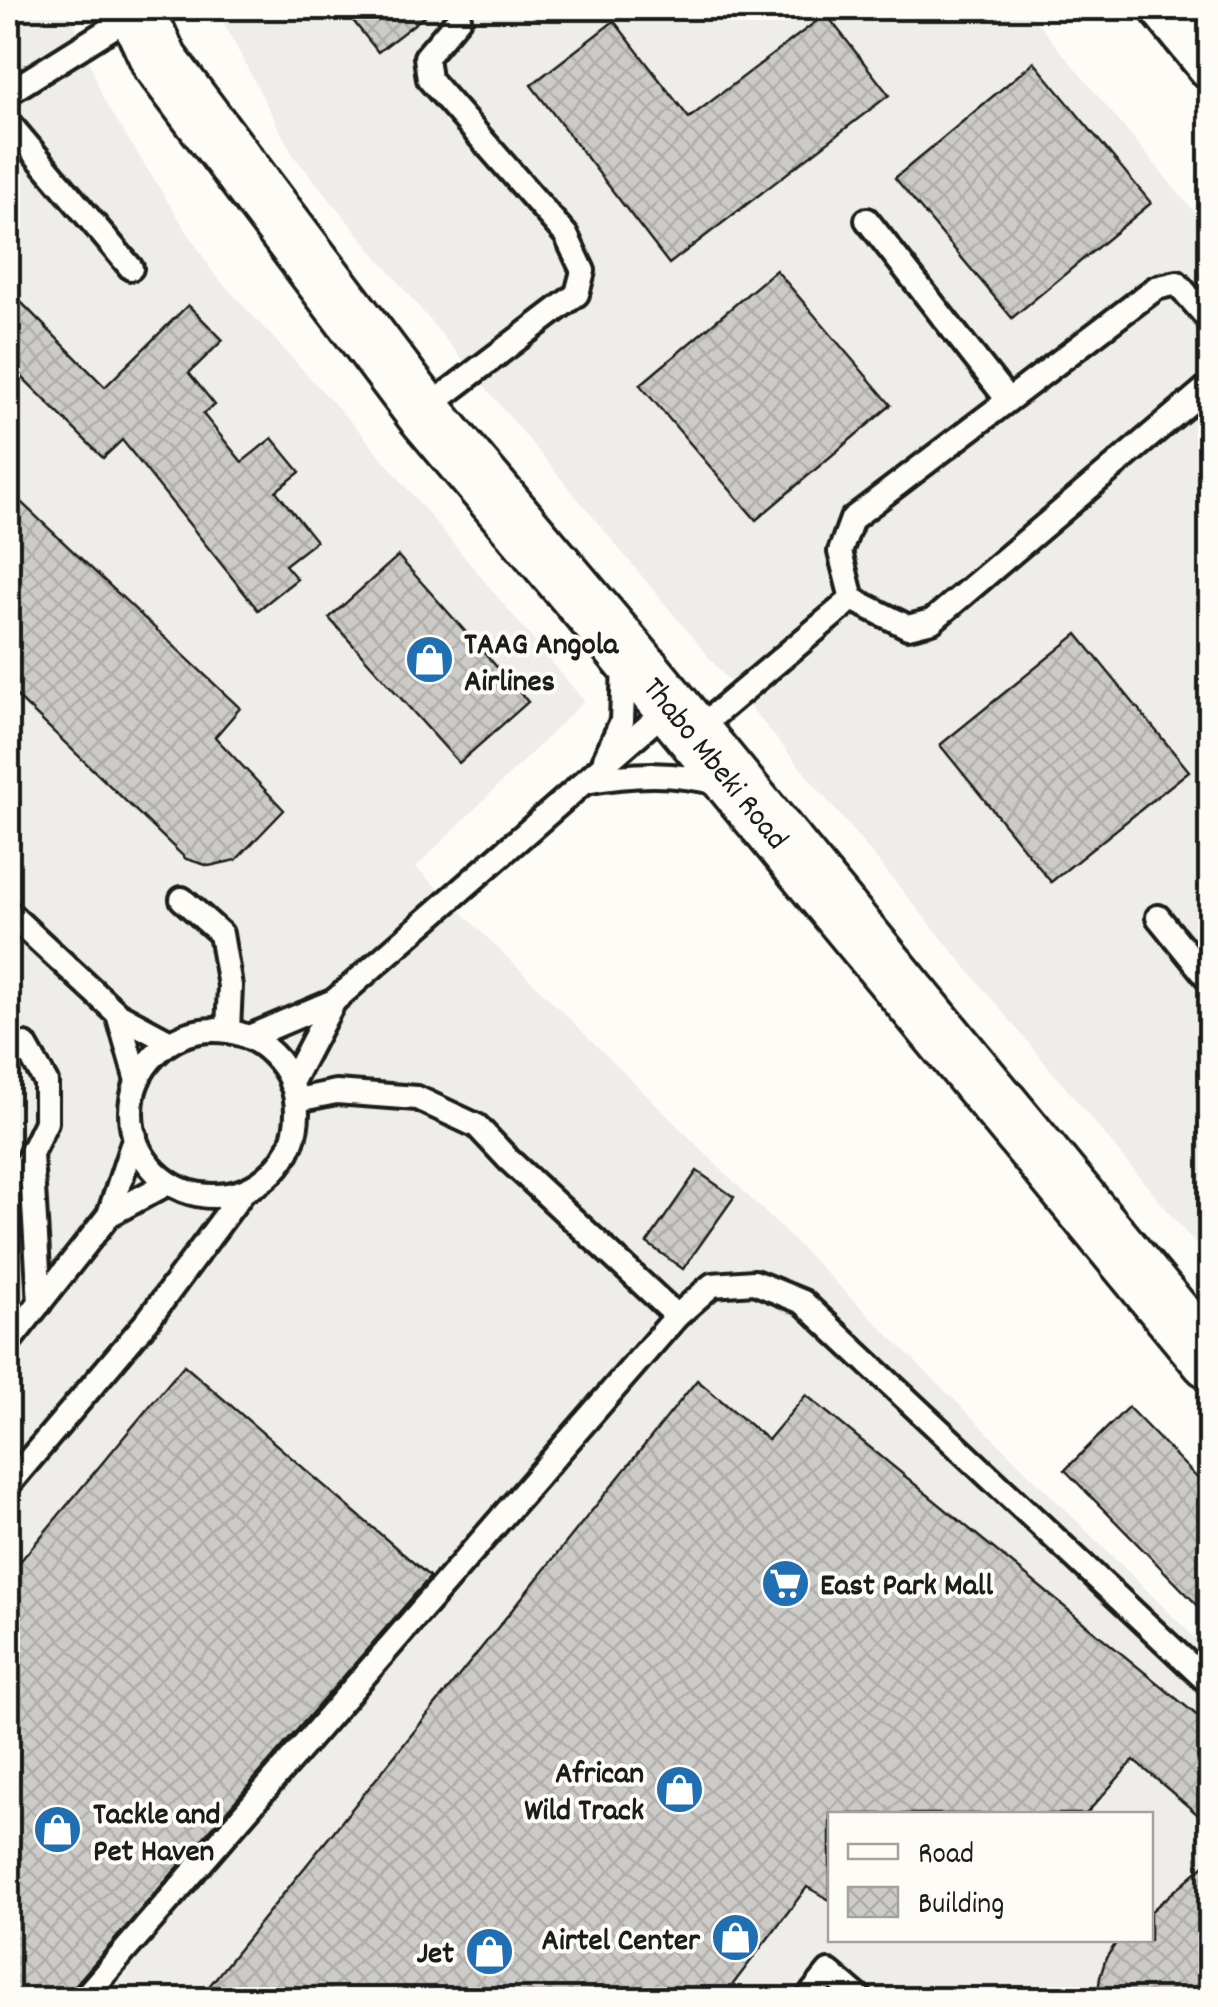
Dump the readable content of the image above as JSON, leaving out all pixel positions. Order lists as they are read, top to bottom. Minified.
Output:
{"streets":{"main road":["Thabo Mbeki Road"]},"places":{"shop":["TAAG Angola Airlines","African Wild Track","Tackle and Pet Haven","Airtel Center","Jet"],"supermarket":["East Park Mall"]},"legend":["Road","Building"]}
